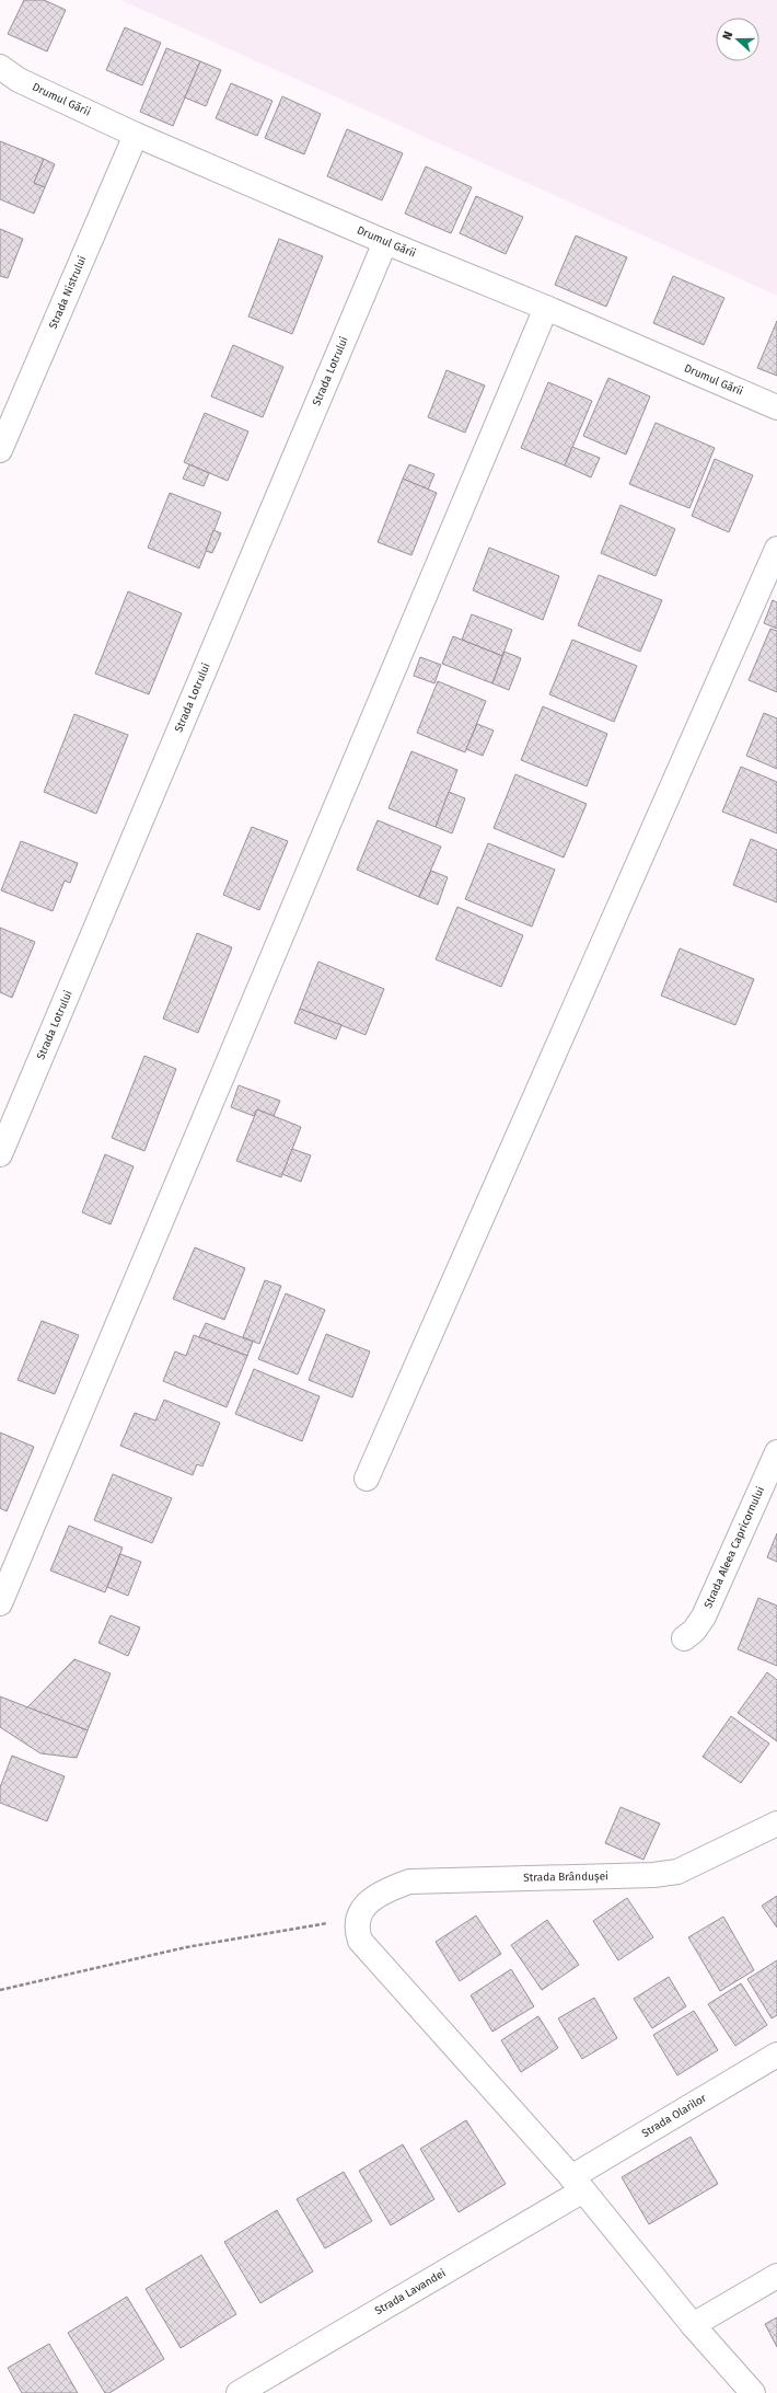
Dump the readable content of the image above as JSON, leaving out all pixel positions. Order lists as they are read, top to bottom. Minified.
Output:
{"streets":{"street":["Drumul Gării","Strada Nistrului","Strada Lotrului","Strada Aleea Capricornului","Strada Brândușei","Strada Olarilor","Strada Lavandei"]},"crossings":[["Drumul Gării","Strada Nistrului"],["Drumul Gării","Strada Lotrului"],["Strada Olarilor","Strada Lavandei"]],"north":"left"}
